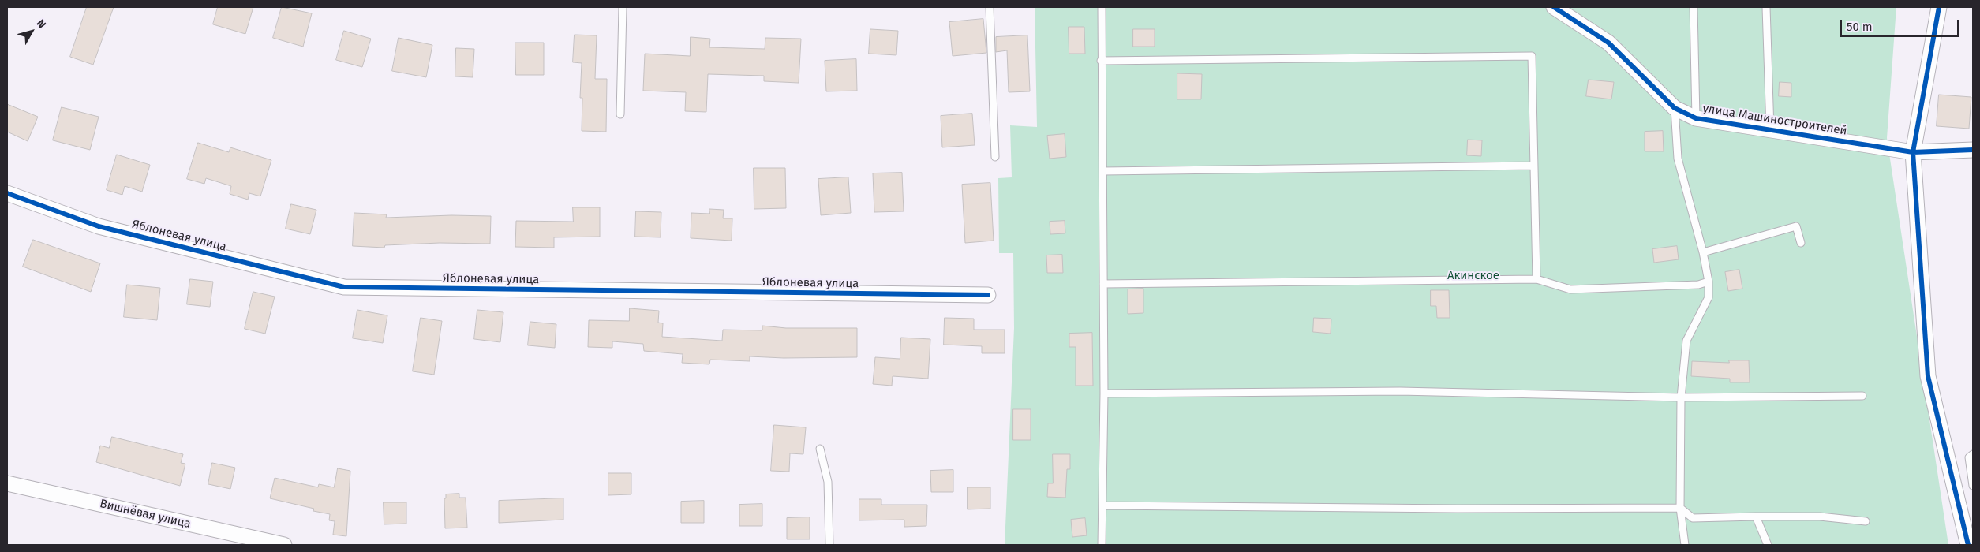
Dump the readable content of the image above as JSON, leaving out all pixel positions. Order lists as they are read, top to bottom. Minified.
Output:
{"streets":{"street":["улица Машиностроителей","Яблоневая улица","Вишнёвая улица"]},"parks":["Акинское"],"scale_bar":"50 m","north":"top right"}
